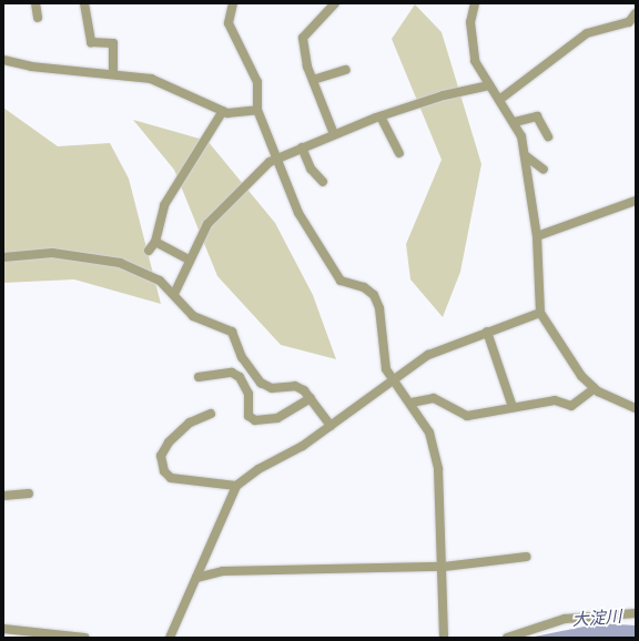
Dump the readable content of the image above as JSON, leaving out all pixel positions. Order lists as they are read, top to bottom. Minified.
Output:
{"water":["大淀川"]}
